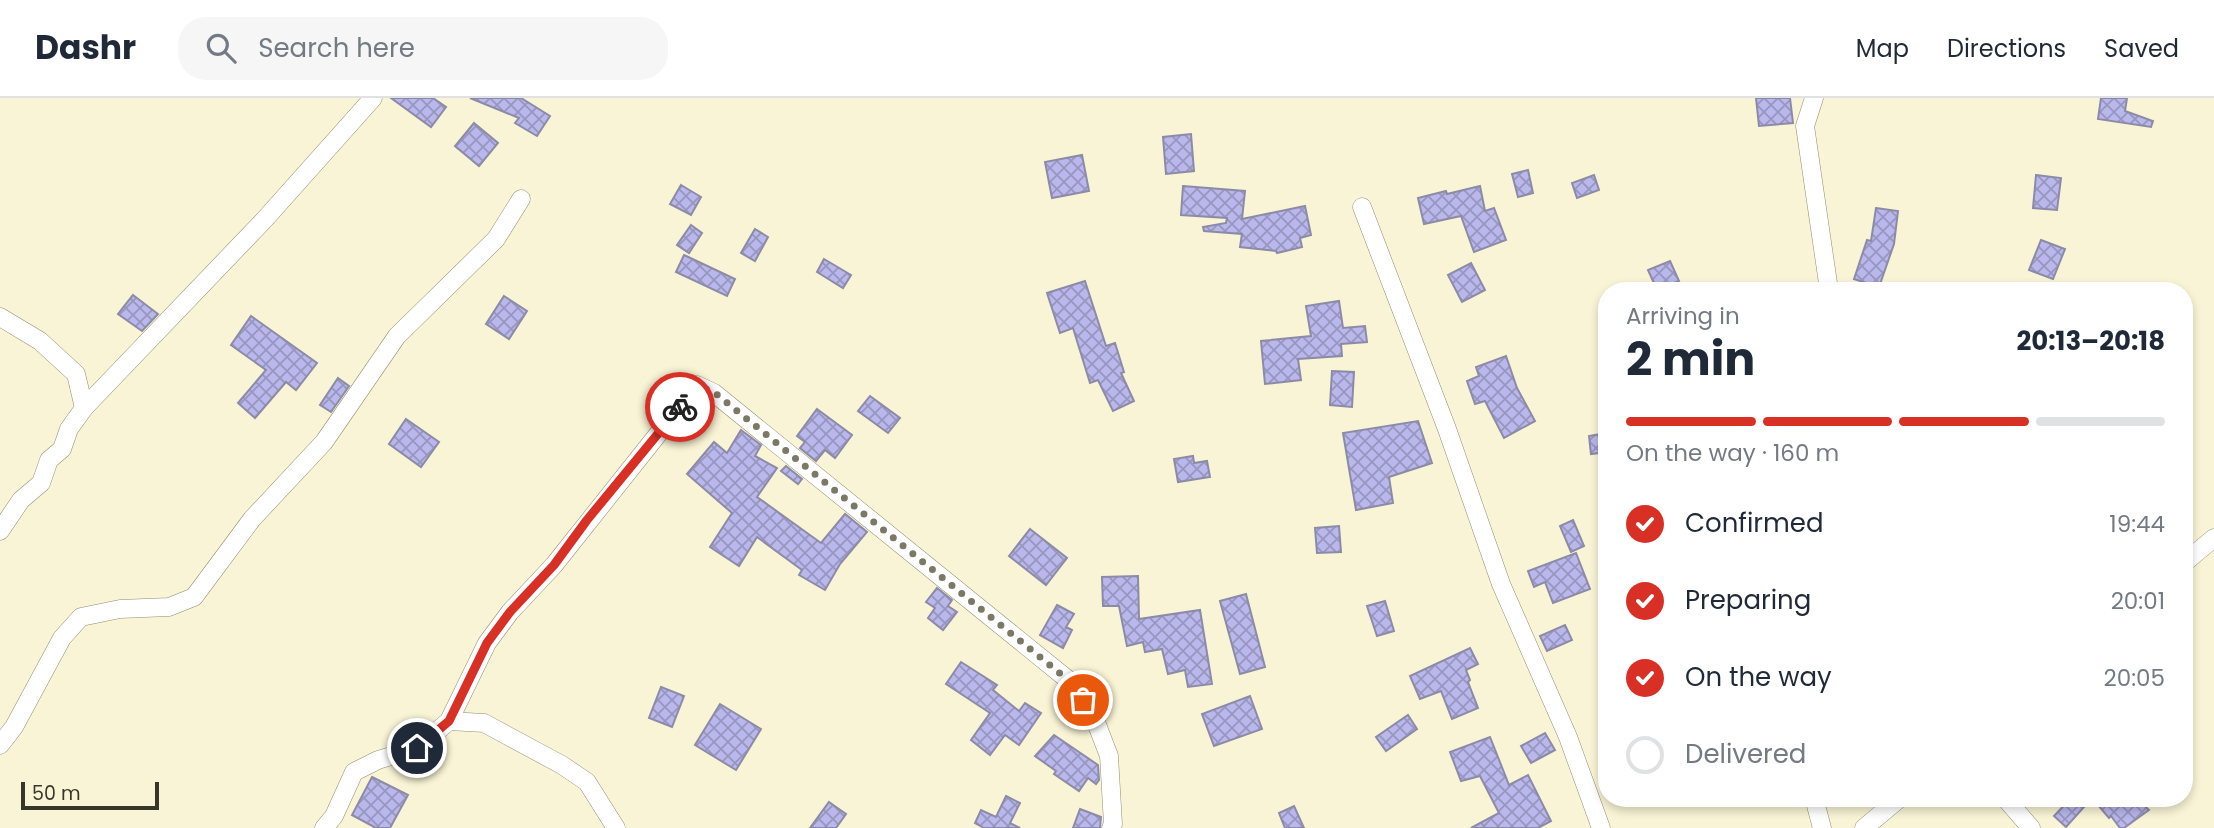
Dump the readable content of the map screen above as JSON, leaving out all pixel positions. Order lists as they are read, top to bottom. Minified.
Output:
{"scale_bar":"50 m","page":{"header":"Dashr","search":"Search here","nav":["Map","Directions","Saved"],"heading":["2 min","Arriving in","20:13–20:18"],"bar":"On the way · 160 m","list":[["Confirmed","19:44"],["Preparing","20:01"],["On the way","20:05"],"Delivered"],"scale":"50 m"}}
